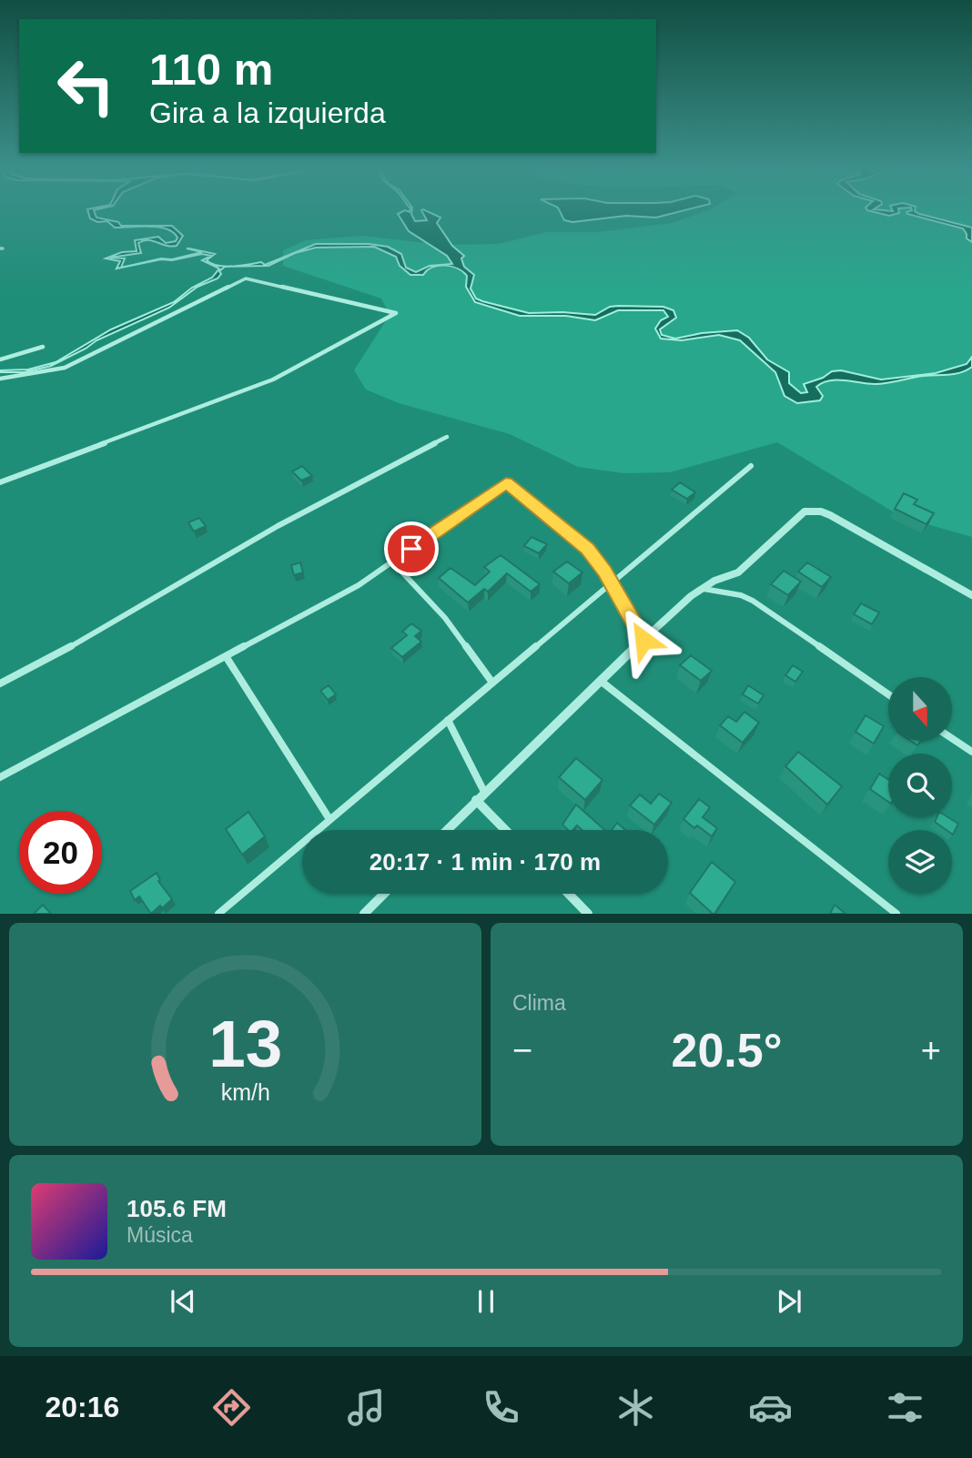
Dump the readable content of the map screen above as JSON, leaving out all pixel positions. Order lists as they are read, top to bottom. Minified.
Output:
{"north":"bottom","page":{"turn":["110 m","Gira a la izquierda"],"limit":"20","trip":"20:17 · 1 min · 170 m","tile":"Clima","heat":["−","20.5°","+"],"song":["105.6 FM","Música"],"tabs":"20:16","gauge":["13","km/h"]}}
